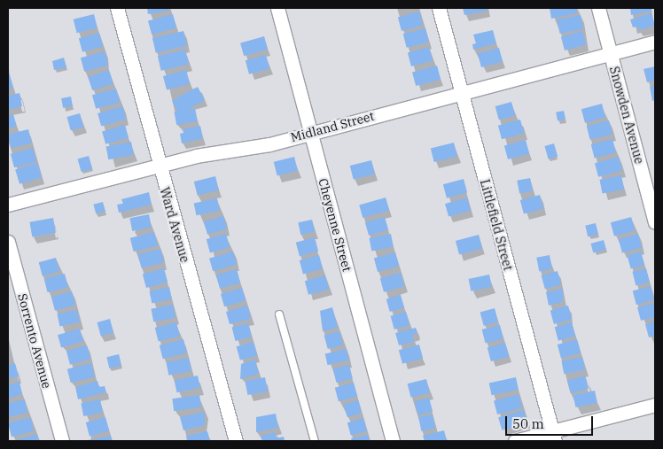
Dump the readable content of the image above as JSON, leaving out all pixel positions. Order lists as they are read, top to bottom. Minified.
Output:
{"streets":{"street":["Snowden Avenue","Midland Street","Ward Avenue","Cheyenne Street","Littlefield Street","Sorrento Avenue"]},"crossings":[["Snowden Avenue","Midland Street"],["Midland Street","Ward Avenue"],["Midland Street","Cheyenne Street"],["Midland Street","Littlefield Street"]],"scale_bar":"50 m"}
